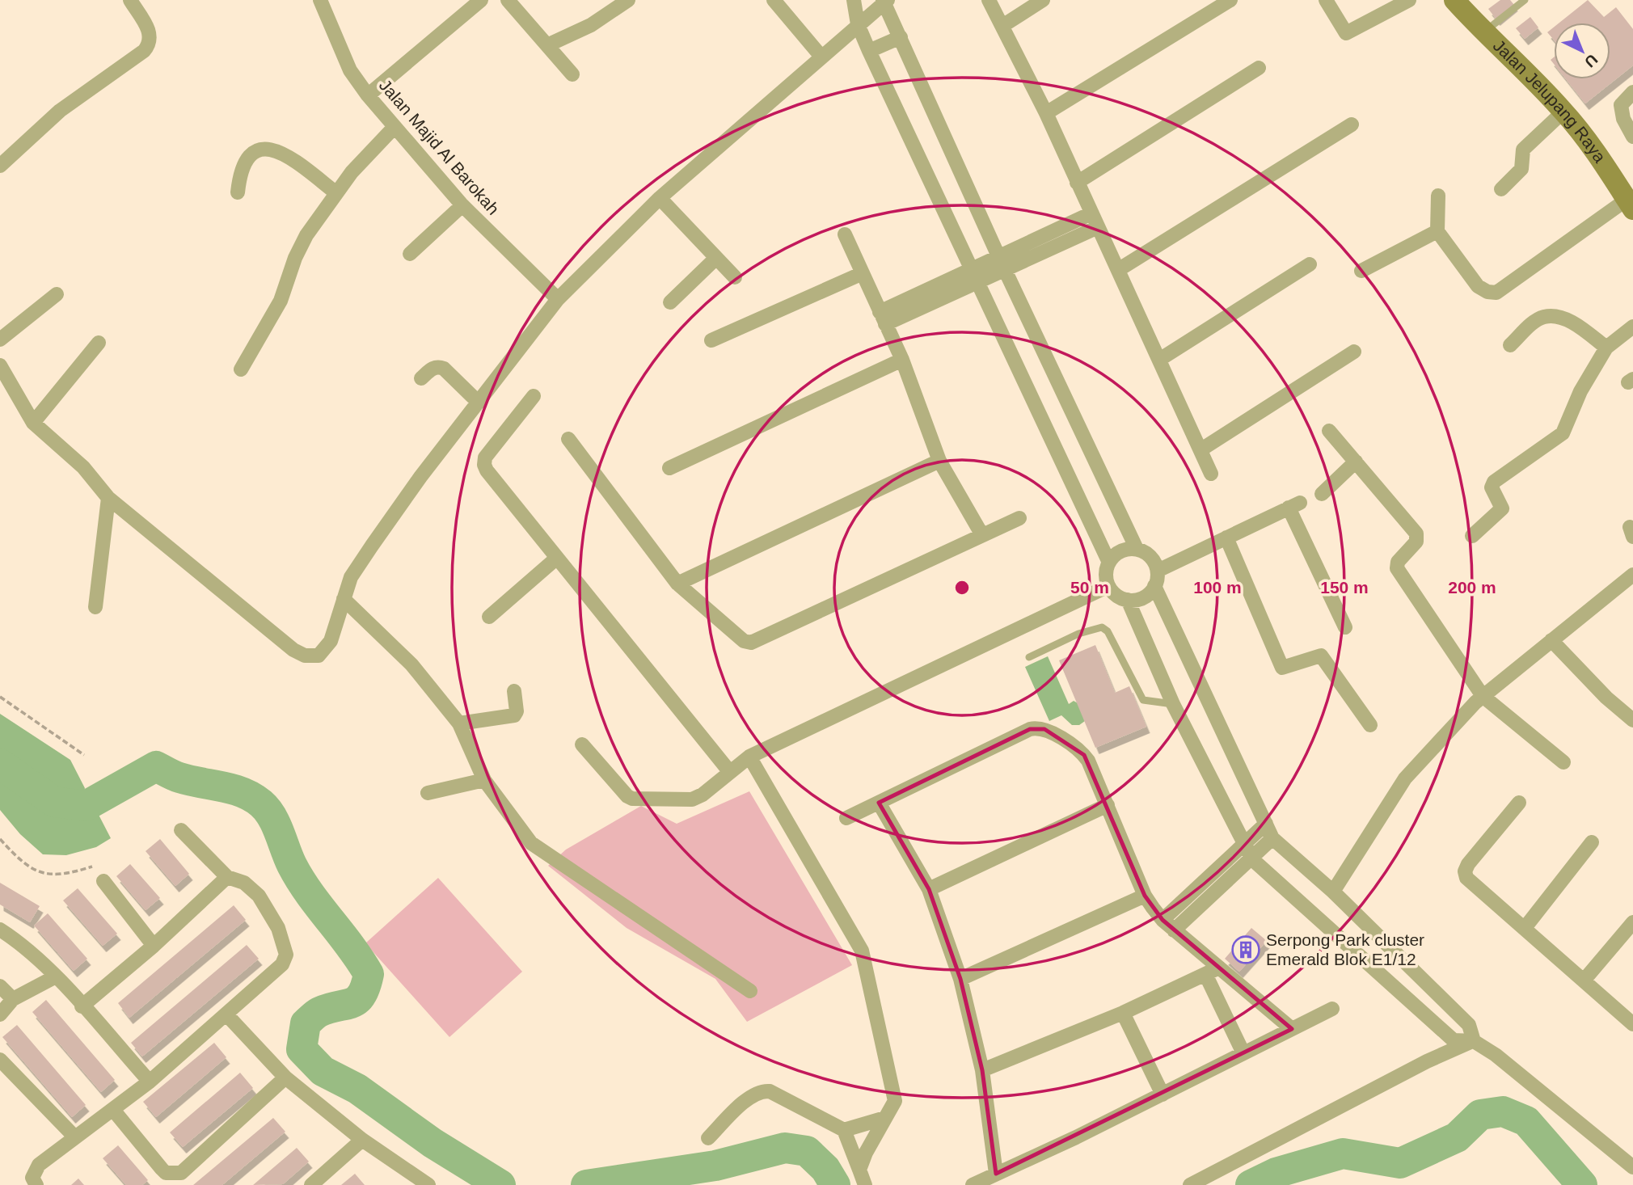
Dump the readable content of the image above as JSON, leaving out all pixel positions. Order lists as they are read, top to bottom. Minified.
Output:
{"streets":{"street":["Jalan Jelupang Raya","Jalan Majid Al Barokah"]},"places":{"building":["Serpong Park cluster Emerald Blok E1/12"]},"north":"bottom right","rings":["50 m","100 m","150 m","200 m"]}
